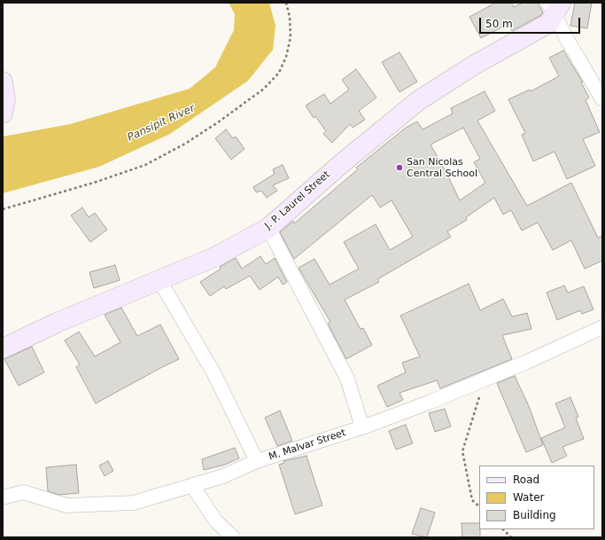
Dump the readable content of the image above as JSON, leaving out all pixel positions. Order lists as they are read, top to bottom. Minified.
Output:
{"streets":{"main road":["J. P. Laurel Street"],"street":["M. Malvar Street"]},"water":["Pansipit River"],"places":["San Nicolas Central School"],"legend":["Road","Water","Building"],"scale_bar":"50 m"}
